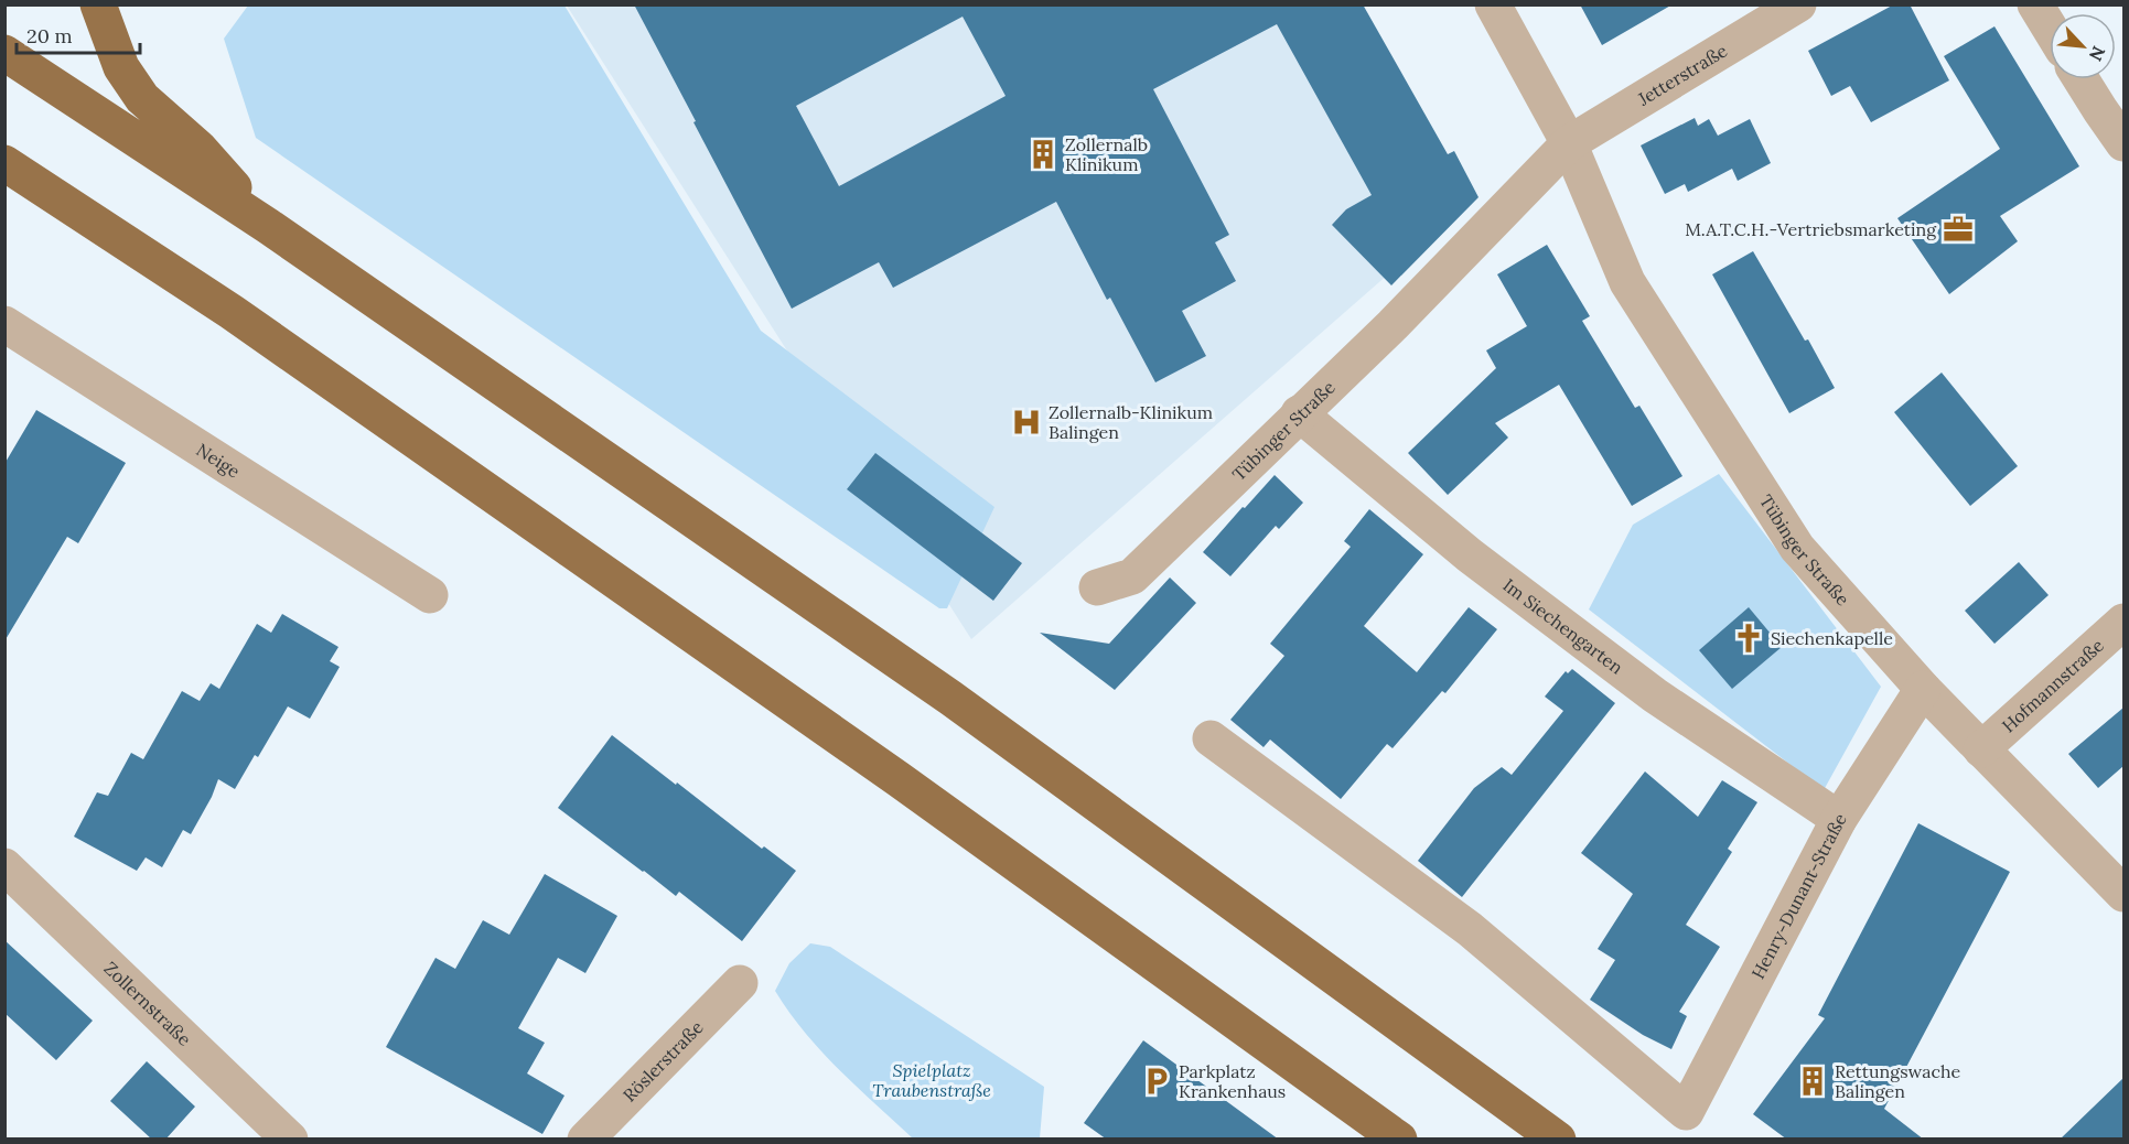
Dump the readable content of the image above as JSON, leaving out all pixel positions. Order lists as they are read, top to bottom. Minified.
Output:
{"streets":{"street":["Jetterstraße","Tübinger Straße","Neige","Im Siechengarten","Hofmannstraße","Henry-Dunant-Straße","Zollernstraße","Röslerstraße"]},"crossings":[["Jetterstraße","Tübinger Straße"],["Tübinger Straße","Im Siechengarten"],["Tübinger Straße","Hofmannstraße"],["Tübinger Straße","Henry-Dunant-Straße"],["Im Siechengarten","Henry-Dunant-Straße"]],"parks":["Spielplatz Traubenstraße"],"places":{"building":["Zollernalb Klinikum","Rettungswache Balingen"],"office":["M.A.T.C.H.-Vertriebsmarketing"],"hospital":["Zollernalb-Klinikum Balingen"],"church":["Siechenkapelle"],"parking":["Parkplatz Krankenhaus"]},"scale_bar":"20 m","north":"bottom right"}
